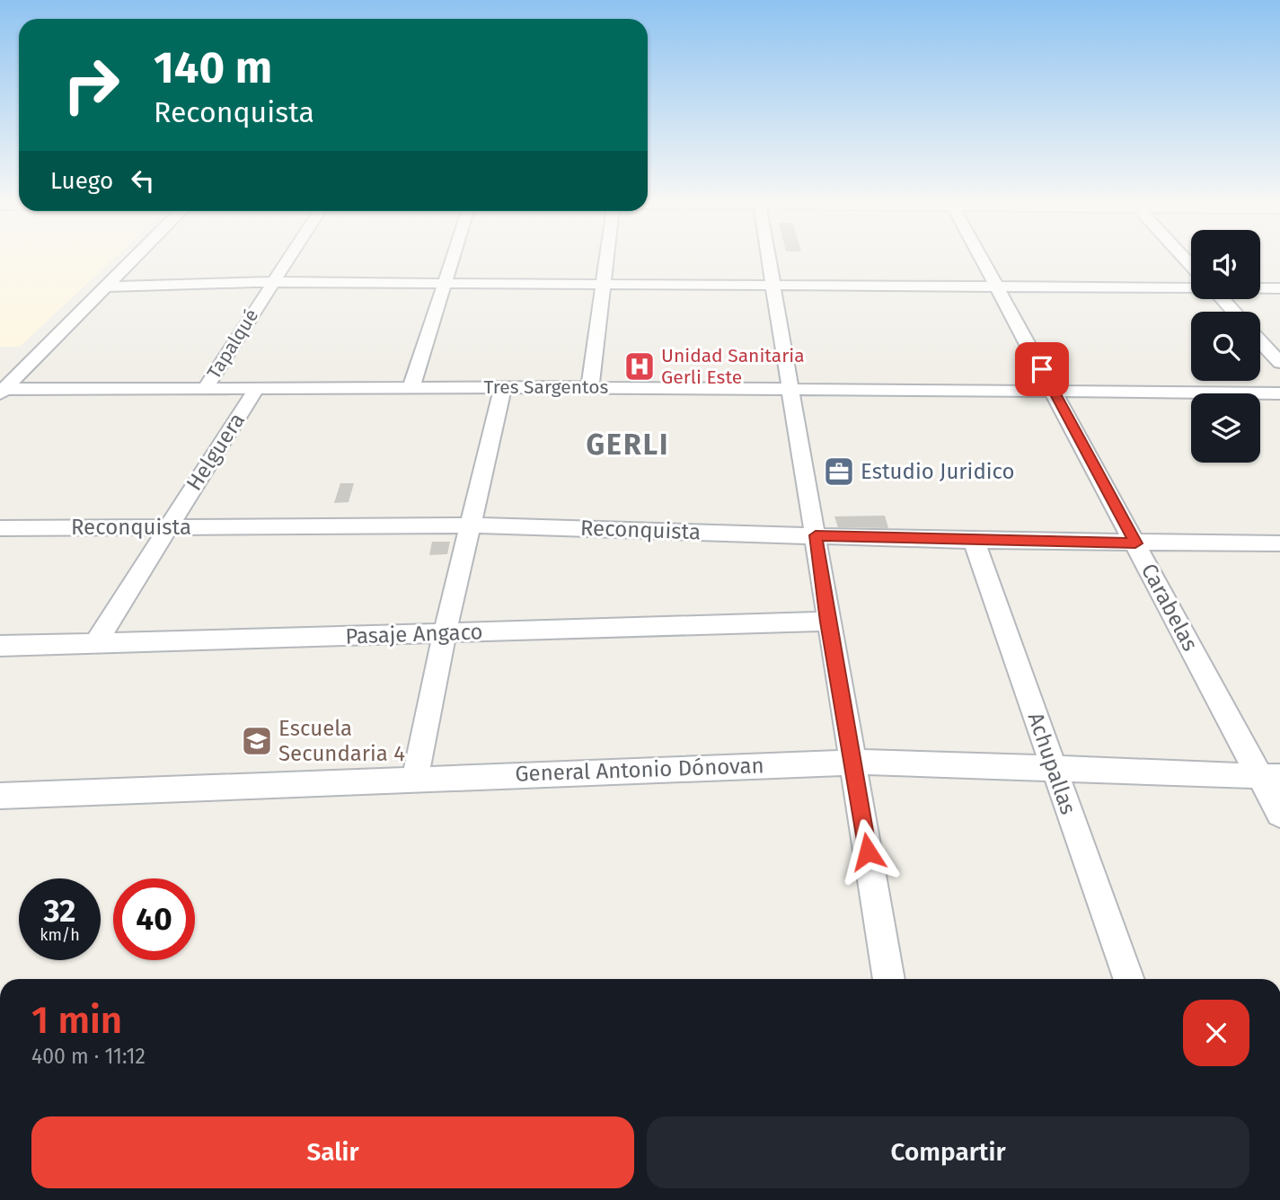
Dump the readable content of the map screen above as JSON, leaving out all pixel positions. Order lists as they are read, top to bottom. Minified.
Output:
{"streets":{"street":["Tapalqué","Tres Sargentos","Helguera","Reconquista","Carabelas","Pasaje Angaco","Achupallas","General Antonio Dónovan"]},"crossings":[["Tapalqué","Tres Sargentos"],["Tres Sargentos","Helguera"],["Tres Sargentos","Carabelas"],["Helguera","Reconquista"],["Helguera","Pasaje Angaco"],["Reconquista","Carabelas"],["Reconquista","Achupallas"],["Carabelas","General Antonio Dónovan"],["Achupallas","General Antonio Dónovan"]],"districts":["GERLI"],"places":{"hospital":["Unidad Sanitaria Gerli Este"],"office":["Estudio Juridico"],"school or university":["Escuela Secundaria 4"]},"page":{"turn":["140 m","Reconquista"],"then":"Luego","speed":"32 km/h","limit":"40","heading":["1 min","400 m · 11:12"],"buttons":["Salir","Compartir"]}}
